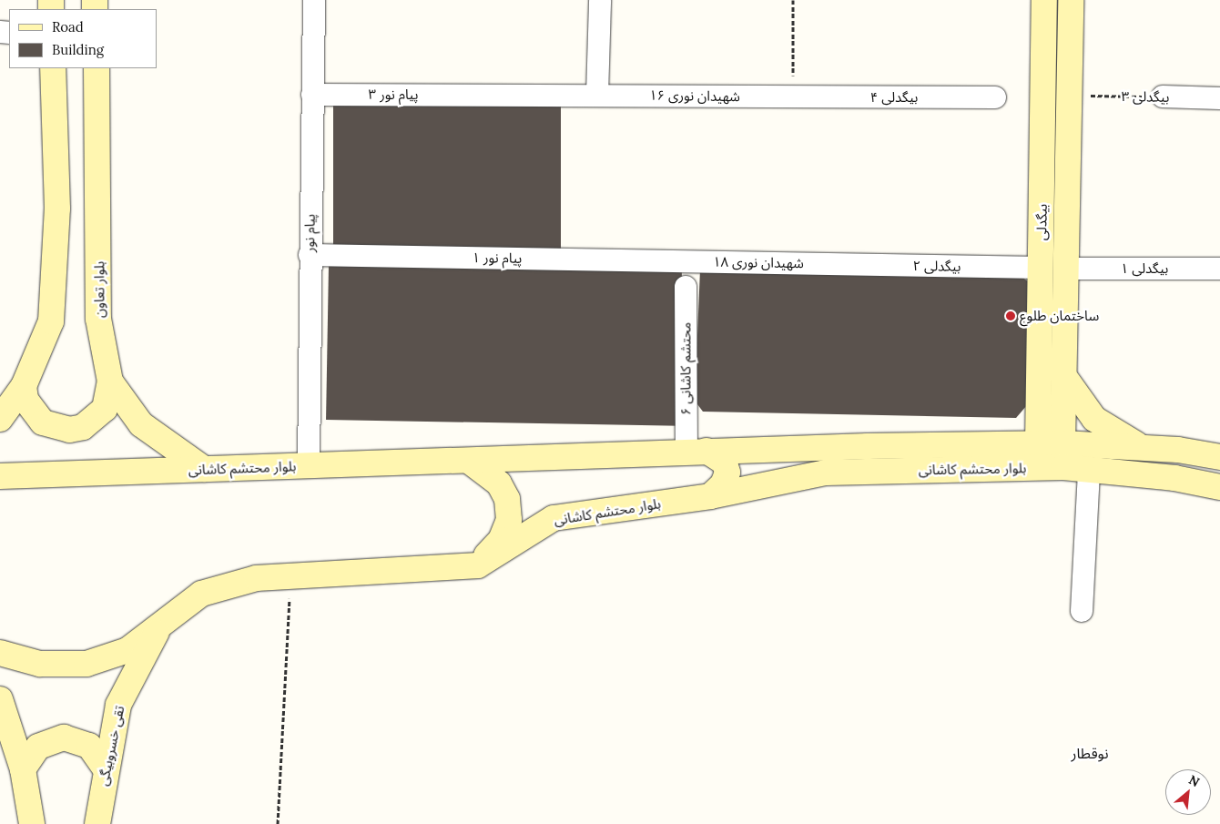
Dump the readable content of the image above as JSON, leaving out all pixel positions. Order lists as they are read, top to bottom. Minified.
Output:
{"streets":{"main road":["بیگدلی","بلوار تعاون","بلوار محتشم کاشانی","تقی خسروبیگی"],"street":["پیام نور ۳","شهیدان نوری ۱۶","بیگدلی ۳","بیگدلی ۴","پیام نور","پیام نور ۱","شهیدان نوری ۱۸","بیگدلی ۲","بیگدلی ۱","محتشم کاشانی ۶"]},"crossings":[["پیام نور ۳","شهیدان نوری ۱۶"],["پیام نور ۳","پیام نور"],["شهیدان نوری ۱۶","بیگدلی ۴"],["بیگدلی ۳","بیگدلی"],["بیگدلی","بیگدلی ۲"],["بیگدلی","بیگدلی ۱"],["بیگدلی","بلوار محتشم کاشانی"],["پیام نور","پیام نور ۱"],["پیام نور","بلوار محتشم کاشانی"],["پیام نور ۱","شهیدان نوری ۱۸"],["شهیدان نوری ۱۸","بیگدلی ۲"],["بلوار تعاون","بلوار محتشم کاشانی"],["محتشم کاشانی ۶","بلوار محتشم کاشانی"],["بلوار محتشم کاشانی","تقی خسروبیگی"]],"districts":["نوقطار"],"places":["ساختمان طلوع"],"legend":["Road","Building"],"north":"top right"}
